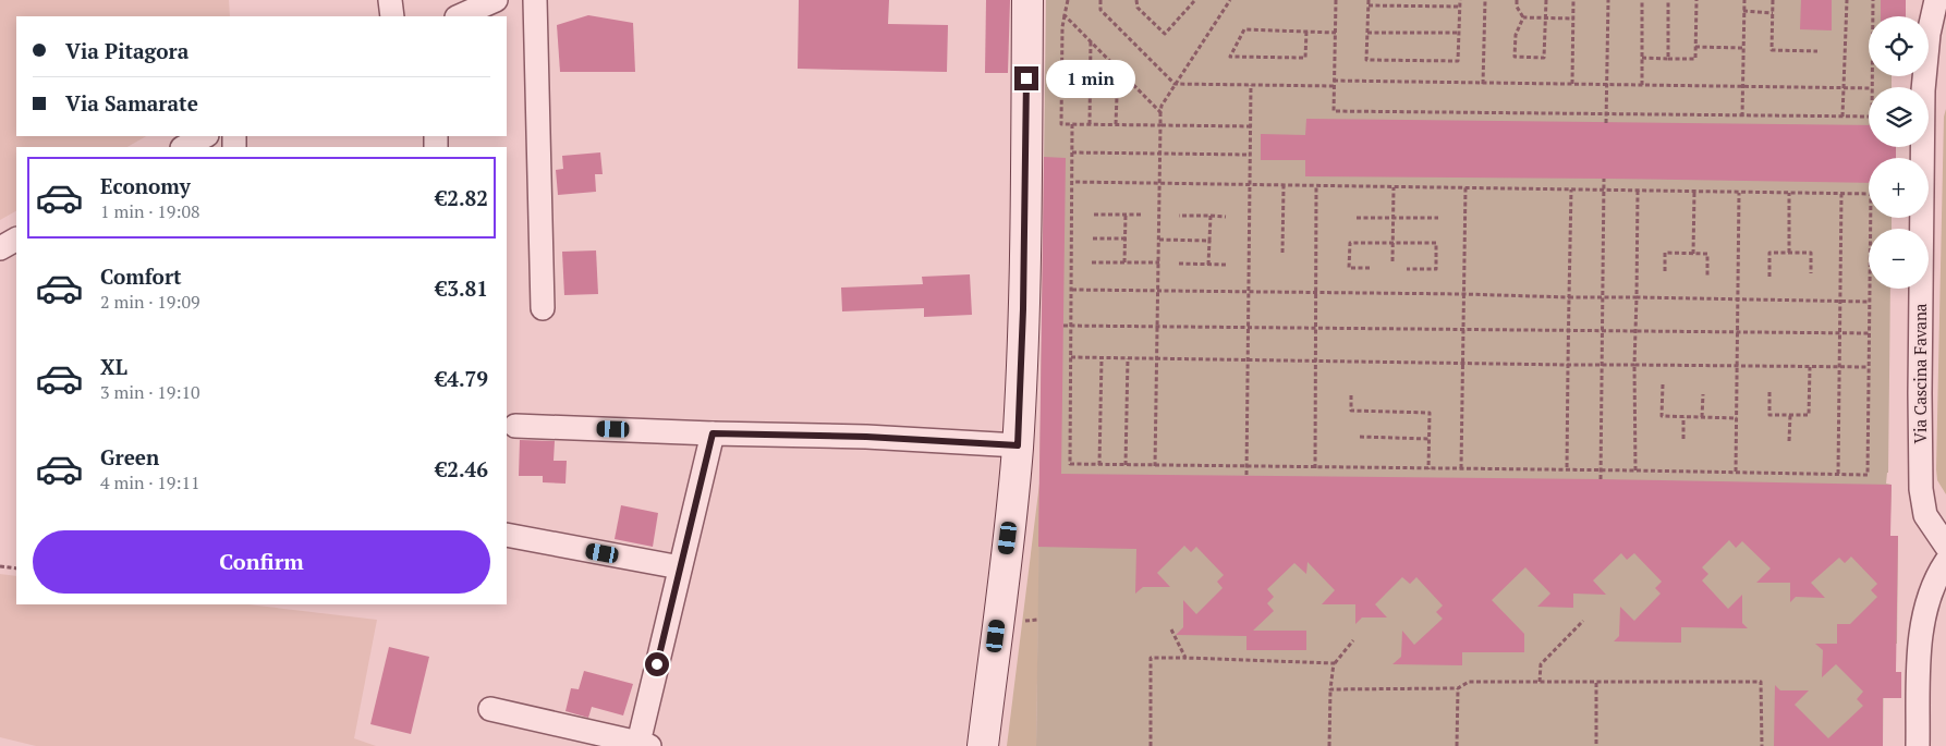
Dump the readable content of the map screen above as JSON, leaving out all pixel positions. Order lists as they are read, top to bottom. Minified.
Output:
{"streets":{"street":["Via Cascina Favana"]},"page":{"map_buttons":["+","−"],"banner":["Via Pitagora","Via Samarate"],"bubble":"1 min","list":[{"name":"Economy","note":"1 min · 19:08","value":"€2.82"},{"name":"Comfort","note":"2 min · 19:09","value":"€3.81"},{"name":"XL","note":"3 min · 19:10","value":"€4.79"},{"name":"Green","note":"4 min · 19:11","value":"€2.46"}],"buttons":"Confirm"}}
